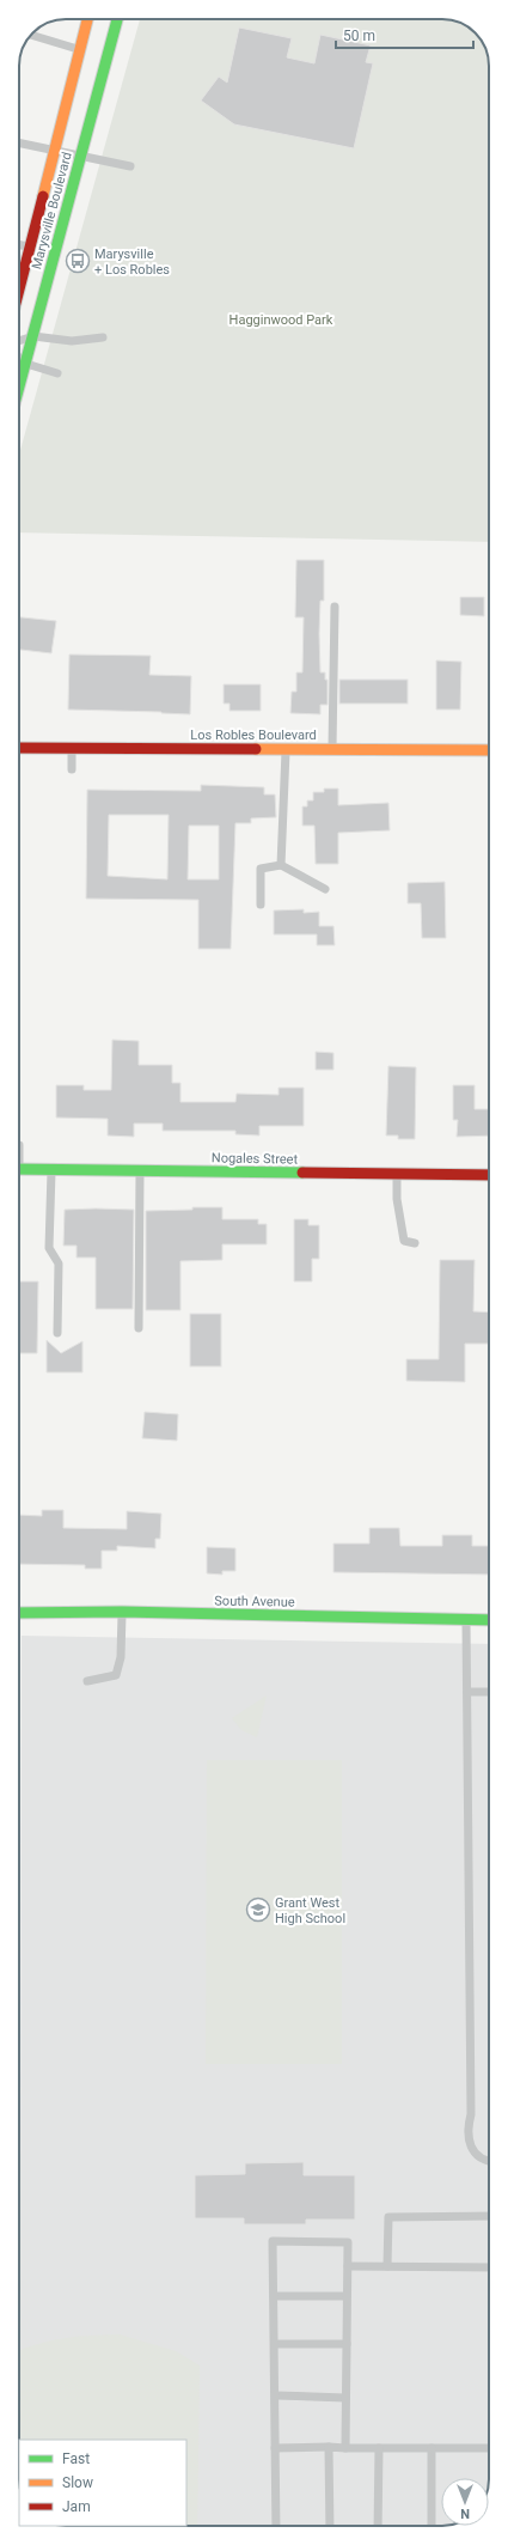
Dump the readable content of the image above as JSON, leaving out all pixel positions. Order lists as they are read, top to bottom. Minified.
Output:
{"streets":{"street":["Marysville Boulevard","Los Robles Boulevard","Nogales Street","South Avenue"]},"parks":["Hagginwood Park"],"places":{"bus stop":["Marysville + Los Robles"],"school or university":["Grant West High School"]},"legend":["Fast","Slow","Jam"],"scale_bar":"50 m","north":"bottom"}
